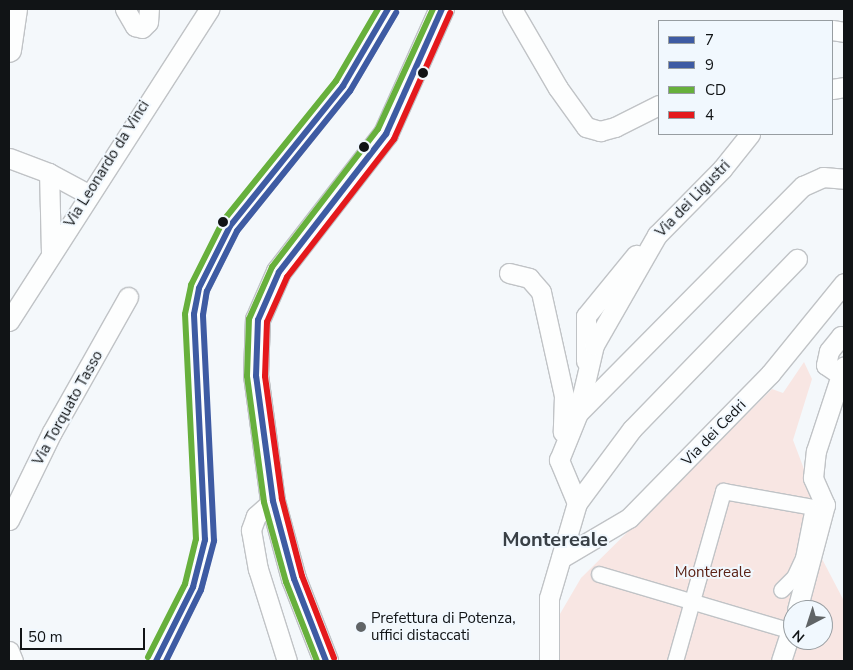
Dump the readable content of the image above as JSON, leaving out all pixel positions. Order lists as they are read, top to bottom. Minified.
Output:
{"streets":{"street":["Via Leonardo da Vinci","Via dei Ligustri","Via Torquato Tasso","Via dei Cedri"]},"districts":["Montereale"],"parks":["Montereale"],"places":["Prefettura di Potenza, uffici distaccati"],"lines":["transit line 7","transit line CD","transit line 9","transit line 4"],"legend":["7","9","CD","4"],"scale_bar":"50 m","north":"bottom left"}
